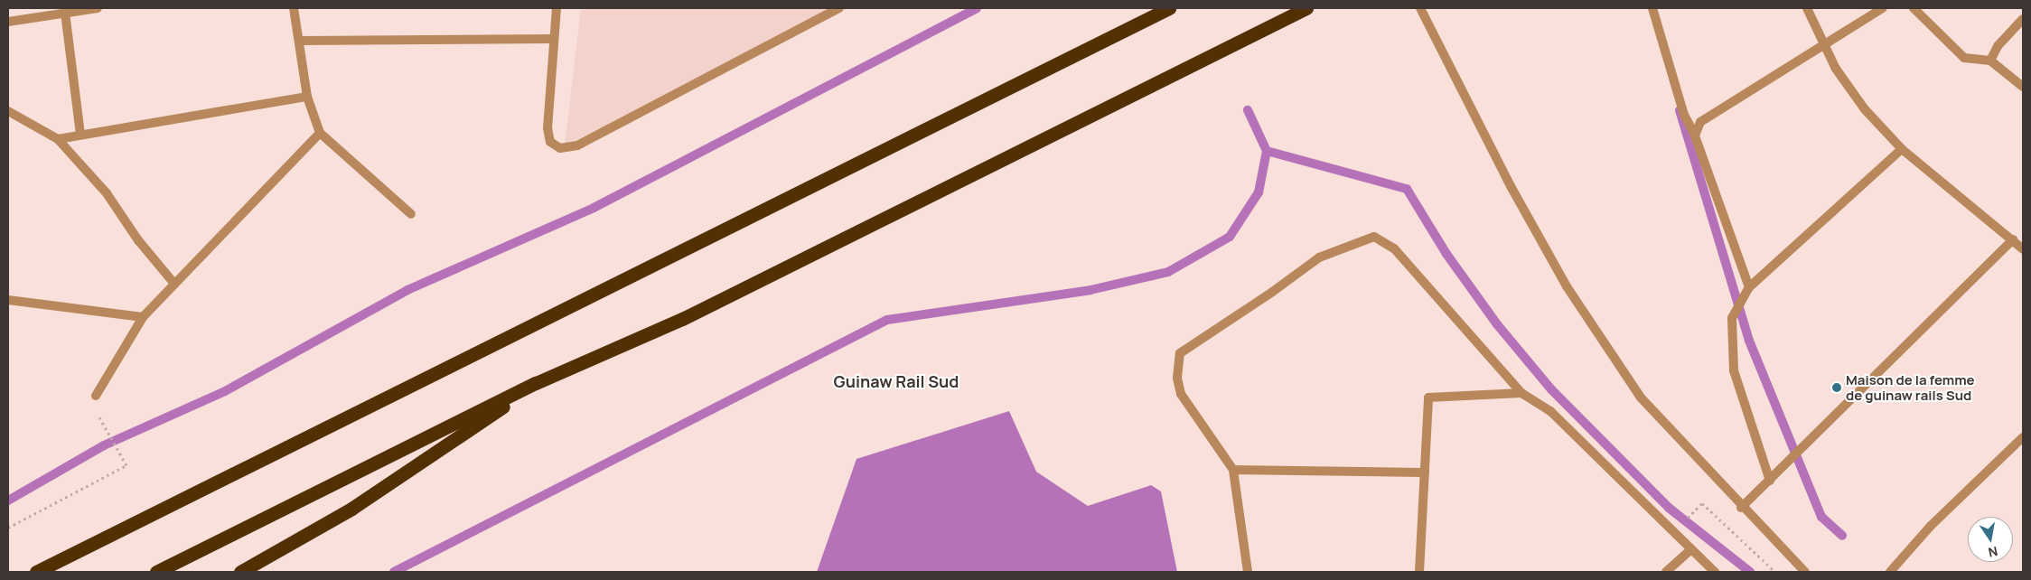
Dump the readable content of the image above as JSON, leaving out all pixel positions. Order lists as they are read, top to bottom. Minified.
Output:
{"districts":["Guinaw Rail Sud"],"places":["Maison de la femme de guinaw rails Sud"],"north":"bottom"}
